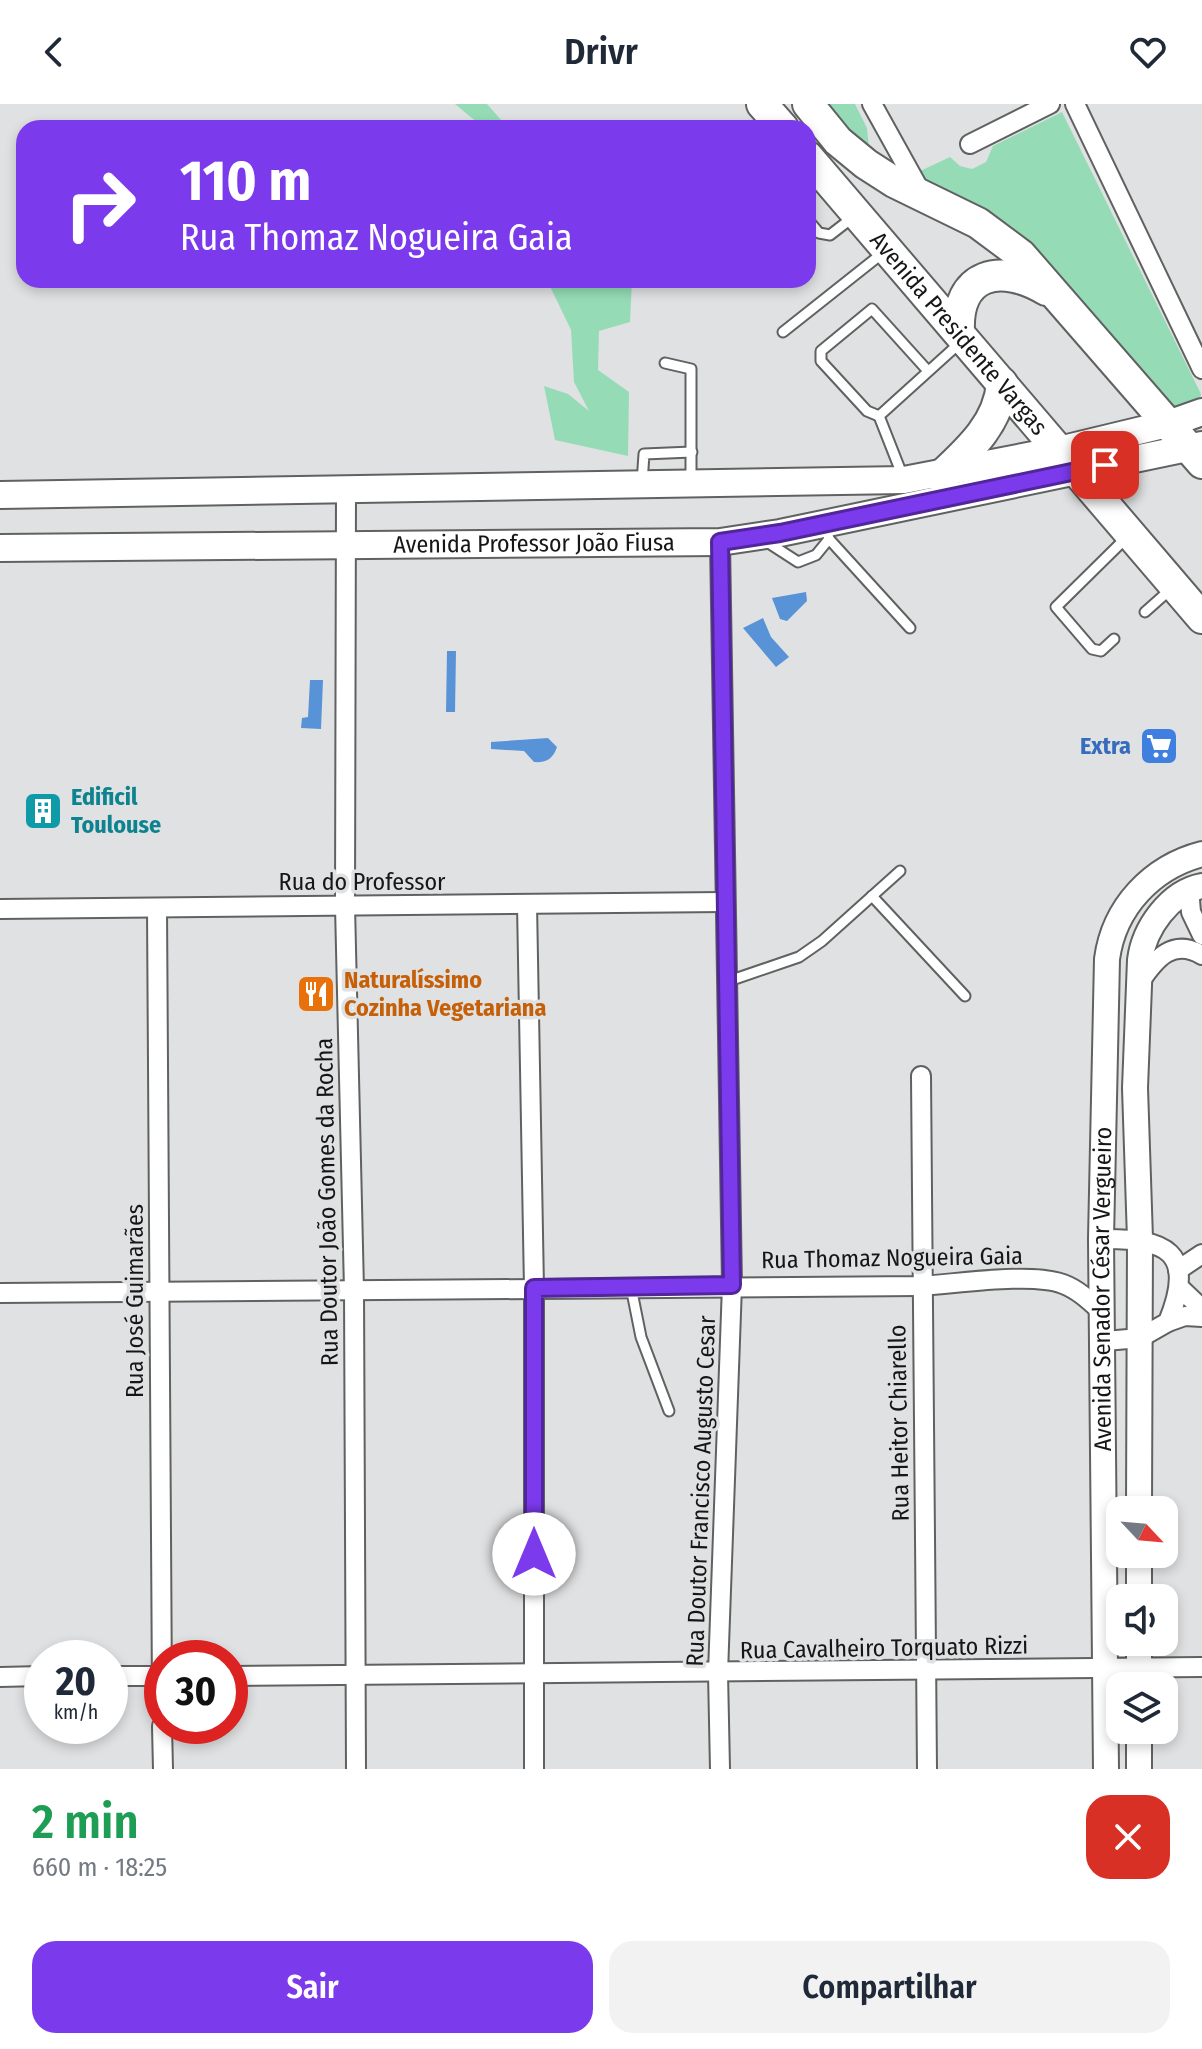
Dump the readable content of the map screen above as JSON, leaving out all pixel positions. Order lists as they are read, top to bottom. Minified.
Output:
{"streets":{"main road":["Avenida Presidente Vargas","Avenida Professor João Fiusa"],"street":["Rua do Professor","Rua Doutor João Gomes da Rocha","Rua Thomaz Nogueira Gaia","Avenida Senador César Vergueiro","Rua José Guimarães","Rua Heitor Chiarello","Rua Doutor Francisco Augusto Cesar","Rua Cavalheiro Torquato Rizzi"]},"crossings":[["Avenida Presidente Vargas","Avenida Professor João Fiusa"],["Avenida Professor João Fiusa","Rua Doutor João Gomes da Rocha"],["Avenida Professor João Fiusa","Rua Doutor Francisco Augusto Cesar"],["Rua do Professor","Rua Doutor João Gomes da Rocha"],["Rua do Professor","Rua José Guimarães"],["Rua do Professor","Rua Doutor Francisco Augusto Cesar"],["Rua Doutor João Gomes da Rocha","Rua Thomaz Nogueira Gaia"],["Rua Doutor João Gomes da Rocha","Rua Cavalheiro Torquato Rizzi"],["Rua Thomaz Nogueira Gaia","Avenida Senador César Vergueiro"],["Rua Thomaz Nogueira Gaia","Rua José Guimarães"],["Rua Thomaz Nogueira Gaia","Rua Heitor Chiarello"],["Rua Thomaz Nogueira Gaia","Rua Doutor Francisco Augusto Cesar"],["Avenida Senador César Vergueiro","Rua Cavalheiro Torquato Rizzi"],["Rua Heitor Chiarello","Rua Cavalheiro Torquato Rizzi"],["Rua Doutor Francisco Augusto Cesar","Rua Cavalheiro Torquato Rizzi"]],"places":{"supermarket":["Extra"],"building":["Edificil Toulouse"],"restaurant":["Naturalíssimo Cozinha Vegetariana"]},"north":"bottom right","page":{"header":"Drivr","turn":["110 m","Rua Thomaz Nogueira Gaia"],"speed":"20 km/h","limit":"30","heading":["2 min","660 m · 18:25"],"buttons":["Sair","Compartilhar"]}}
